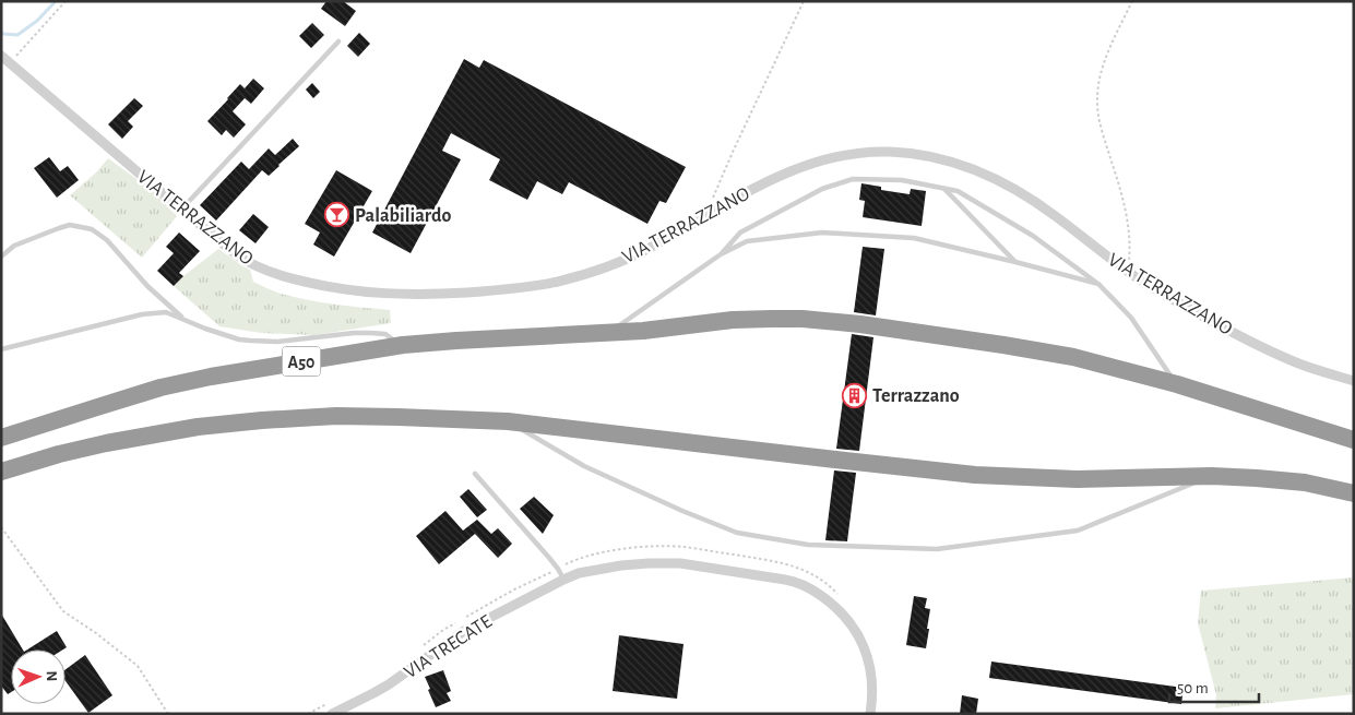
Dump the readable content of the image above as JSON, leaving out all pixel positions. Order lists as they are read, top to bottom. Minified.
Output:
{"streets":{"highway":["A50"],"street":["VIA TERRAZZANO","VIA TRECATE"]},"places":{"bar":["Palabiliardo"],"building":["Terrazzano"]},"scale_bar":"50 m","north":"right"}
